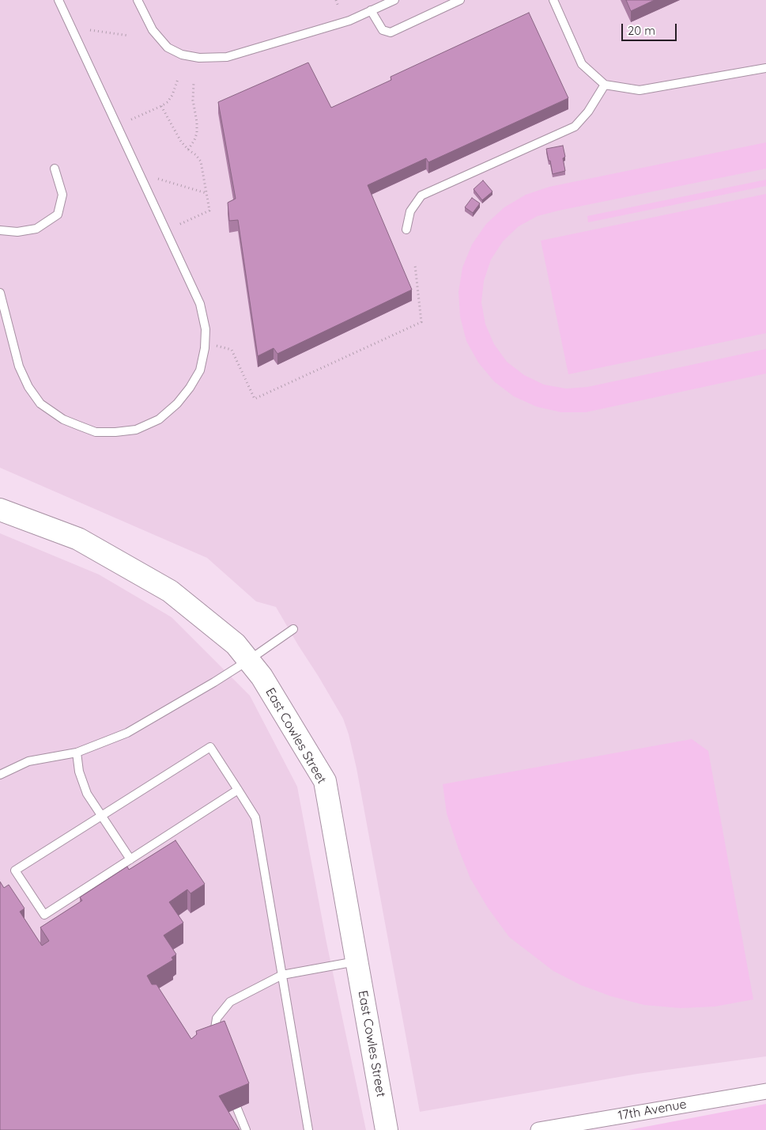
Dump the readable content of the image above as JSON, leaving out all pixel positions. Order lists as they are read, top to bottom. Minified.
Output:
{"streets":{"street":["East Cowles Street","17th Avenue"]},"scale_bar":"20 m"}
